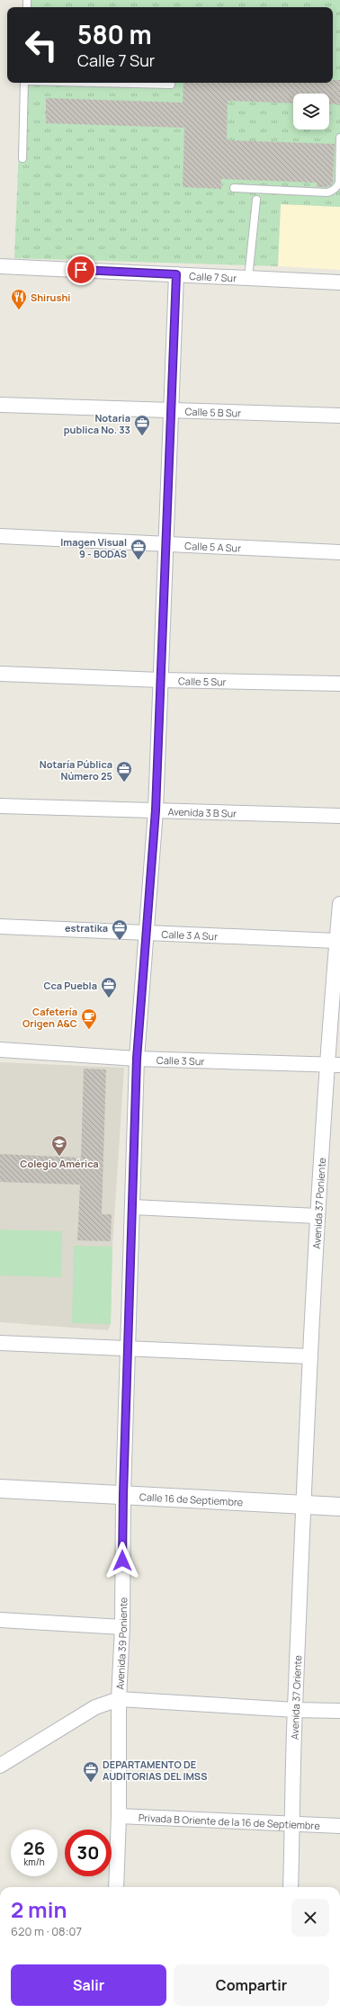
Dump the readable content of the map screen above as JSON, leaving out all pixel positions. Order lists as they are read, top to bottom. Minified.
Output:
{"streets":{"street":["Calle 7 Sur","Calle 5 B Sur","Calle 5 A Sur","Calle 5 Sur","Avenida 3 B Sur","Calle 3 A Sur","Calle 3 Sur","Avenida 37 Poniente","Calle 16 de Septiembre","Avenida 39 Poniente","Avenida 37 Oriente","Privada B Oriente de la 16 de Septiembre"]},"crossings":[["Calle 7 Sur","Avenida 39 Poniente"],["Calle 5 B Sur","Avenida 39 Poniente"],["Calle 5 A Sur","Avenida 39 Poniente"],["Calle 5 Sur","Avenida 39 Poniente"],["Avenida 3 B Sur","Avenida 39 Poniente"],["Calle 3 A Sur","Avenida 37 Poniente"],["Calle 3 A Sur","Avenida 39 Poniente"],["Calle 3 Sur","Avenida 37 Poniente"],["Calle 3 Sur","Avenida 39 Poniente"],["Avenida 37 Poniente","Calle 16 de Septiembre"],["Avenida 37 Poniente","Avenida 37 Oriente"],["Calle 16 de Septiembre","Avenida 39 Poniente"],["Calle 16 de Septiembre","Avenida 37 Oriente"],["Avenida 39 Poniente","Privada B Oriente de la 16 de Septiembre"],["Avenida 37 Oriente","Privada B Oriente de la 16 de Septiembre"]],"places":{"restaurant":["Shirushi"],"office":["Notaria publica No. 33","Imagen Visual 9 - BODAS","Notaría Pública Número 25","estratika","Cca Puebla","DEPARTAMENTO DE AUDITORIAS DEL IMSS"],"cafe":["Cafetería Origen A&C"],"school or university":["Colegio América"]},"page":{"turn":["580 m","Calle 7 Sur"],"speed":"26 km/h","limit":"30","heading":["2 min","620 m · 08:07"],"buttons":["Salir","Compartir"]}}
